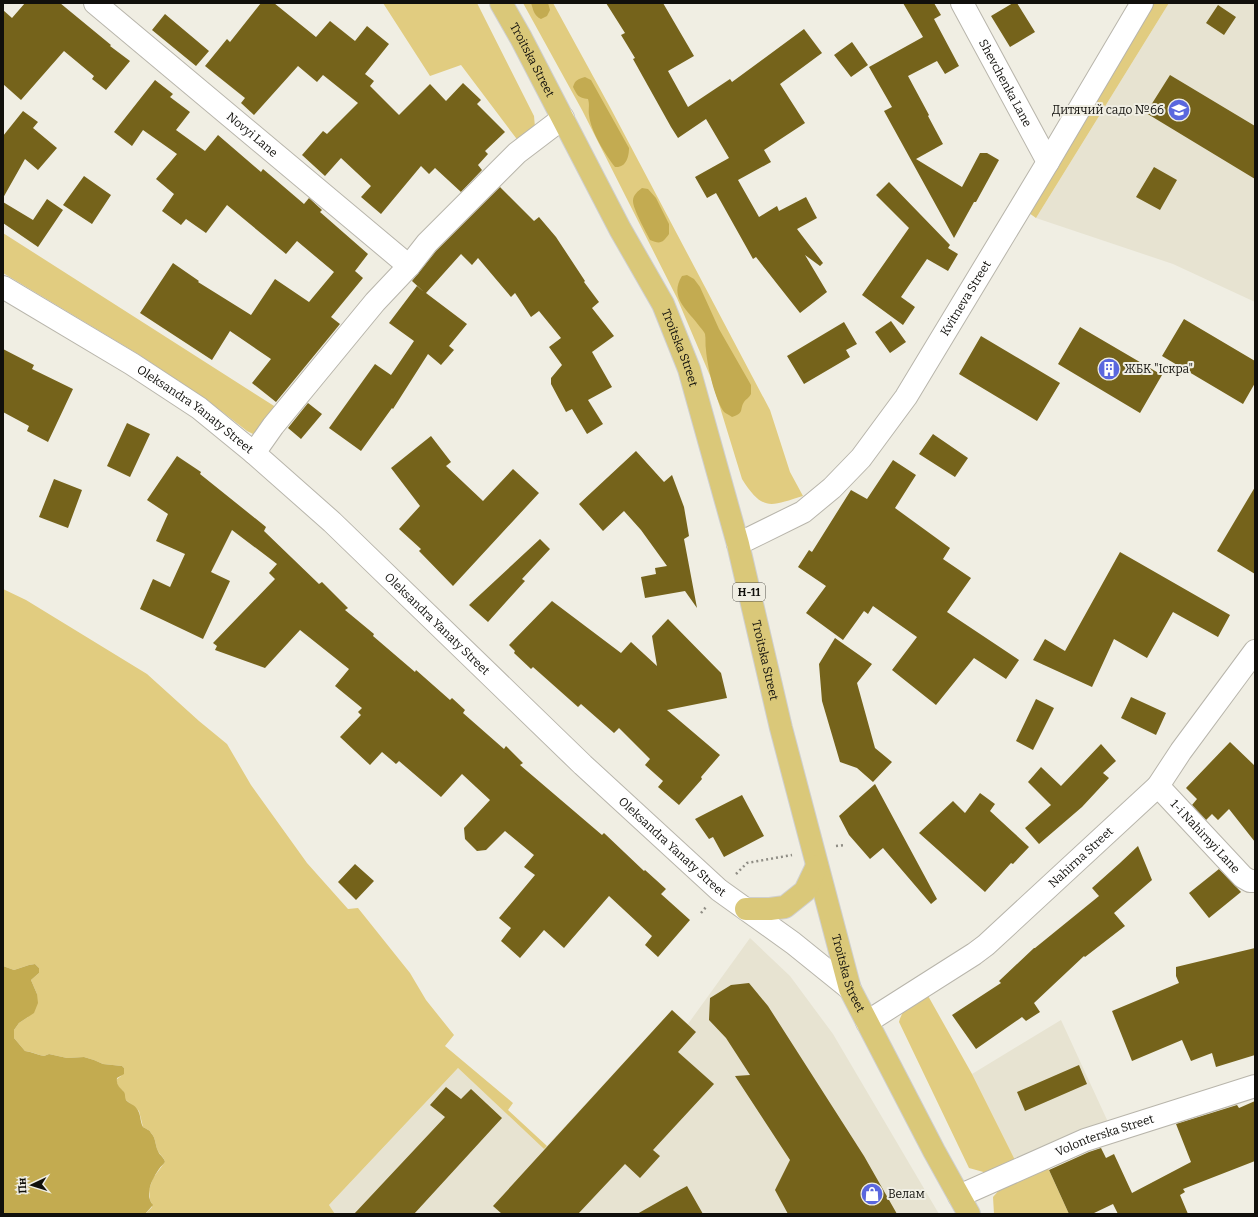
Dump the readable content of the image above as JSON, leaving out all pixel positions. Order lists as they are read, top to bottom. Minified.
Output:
{"streets":{"main road":["Troitska Street","Н-11"],"street":["Shevchenka Lane","Novyi Lane","Kvitneva Street","Oleksandra Yanaty Street","1-i Nahirnyi Lane","Nahirna Street","Volonterska Street"]},"crossings":[["Troitska Street","Kvitneva Street"],["Troitska Street","Oleksandra Yanaty Street"],["Troitska Street","Nahirna Street"],["Troitska Street","Volonterska Street"],["Shevchenka Lane","Kvitneva Street"],["1-i Nahirnyi Lane","Nahirna Street"]],"places":{"school or university":["Дитячий садо №66"],"building":["ЖБК \"Іскра\""],"shop":["Велам"]},"north":"left"}
